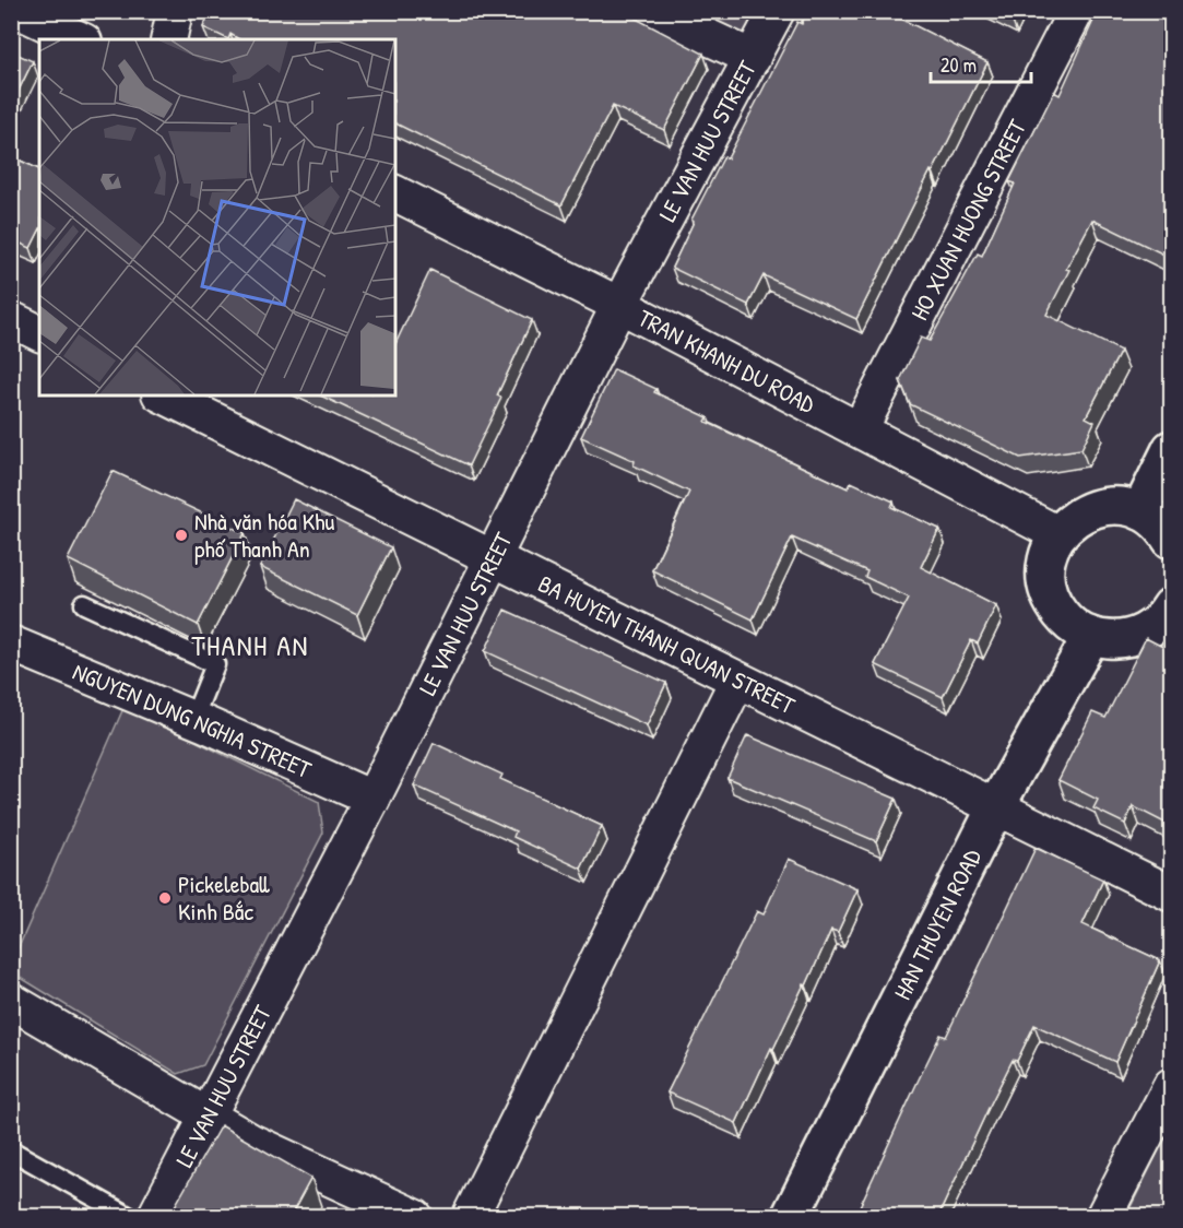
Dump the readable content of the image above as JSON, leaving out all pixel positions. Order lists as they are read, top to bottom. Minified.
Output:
{"streets":{"street":["LE VAN HUU STREET","HO XUAN HUONG STREET","TRAN KHANH DU ROAD","BA HUYEN THANH QUAN STREET","NGUYEN DUNG NGHIA STREET","HAN THUYEN ROAD"]},"crossings":[["LE VAN HUU STREET","TRAN KHANH DU ROAD"],["LE VAN HUU STREET","BA HUYEN THANH QUAN STREET"],["LE VAN HUU STREET","NGUYEN DUNG NGHIA STREET"],["HO XUAN HUONG STREET","TRAN KHANH DU ROAD"],["BA HUYEN THANH QUAN STREET","HAN THUYEN ROAD"]],"districts":["THANH AN"],"places":["Nhà văn hóa Khu phố Thanh An","Pickeleball Kinh Bắc"],"scale_bar":"20 m"}
